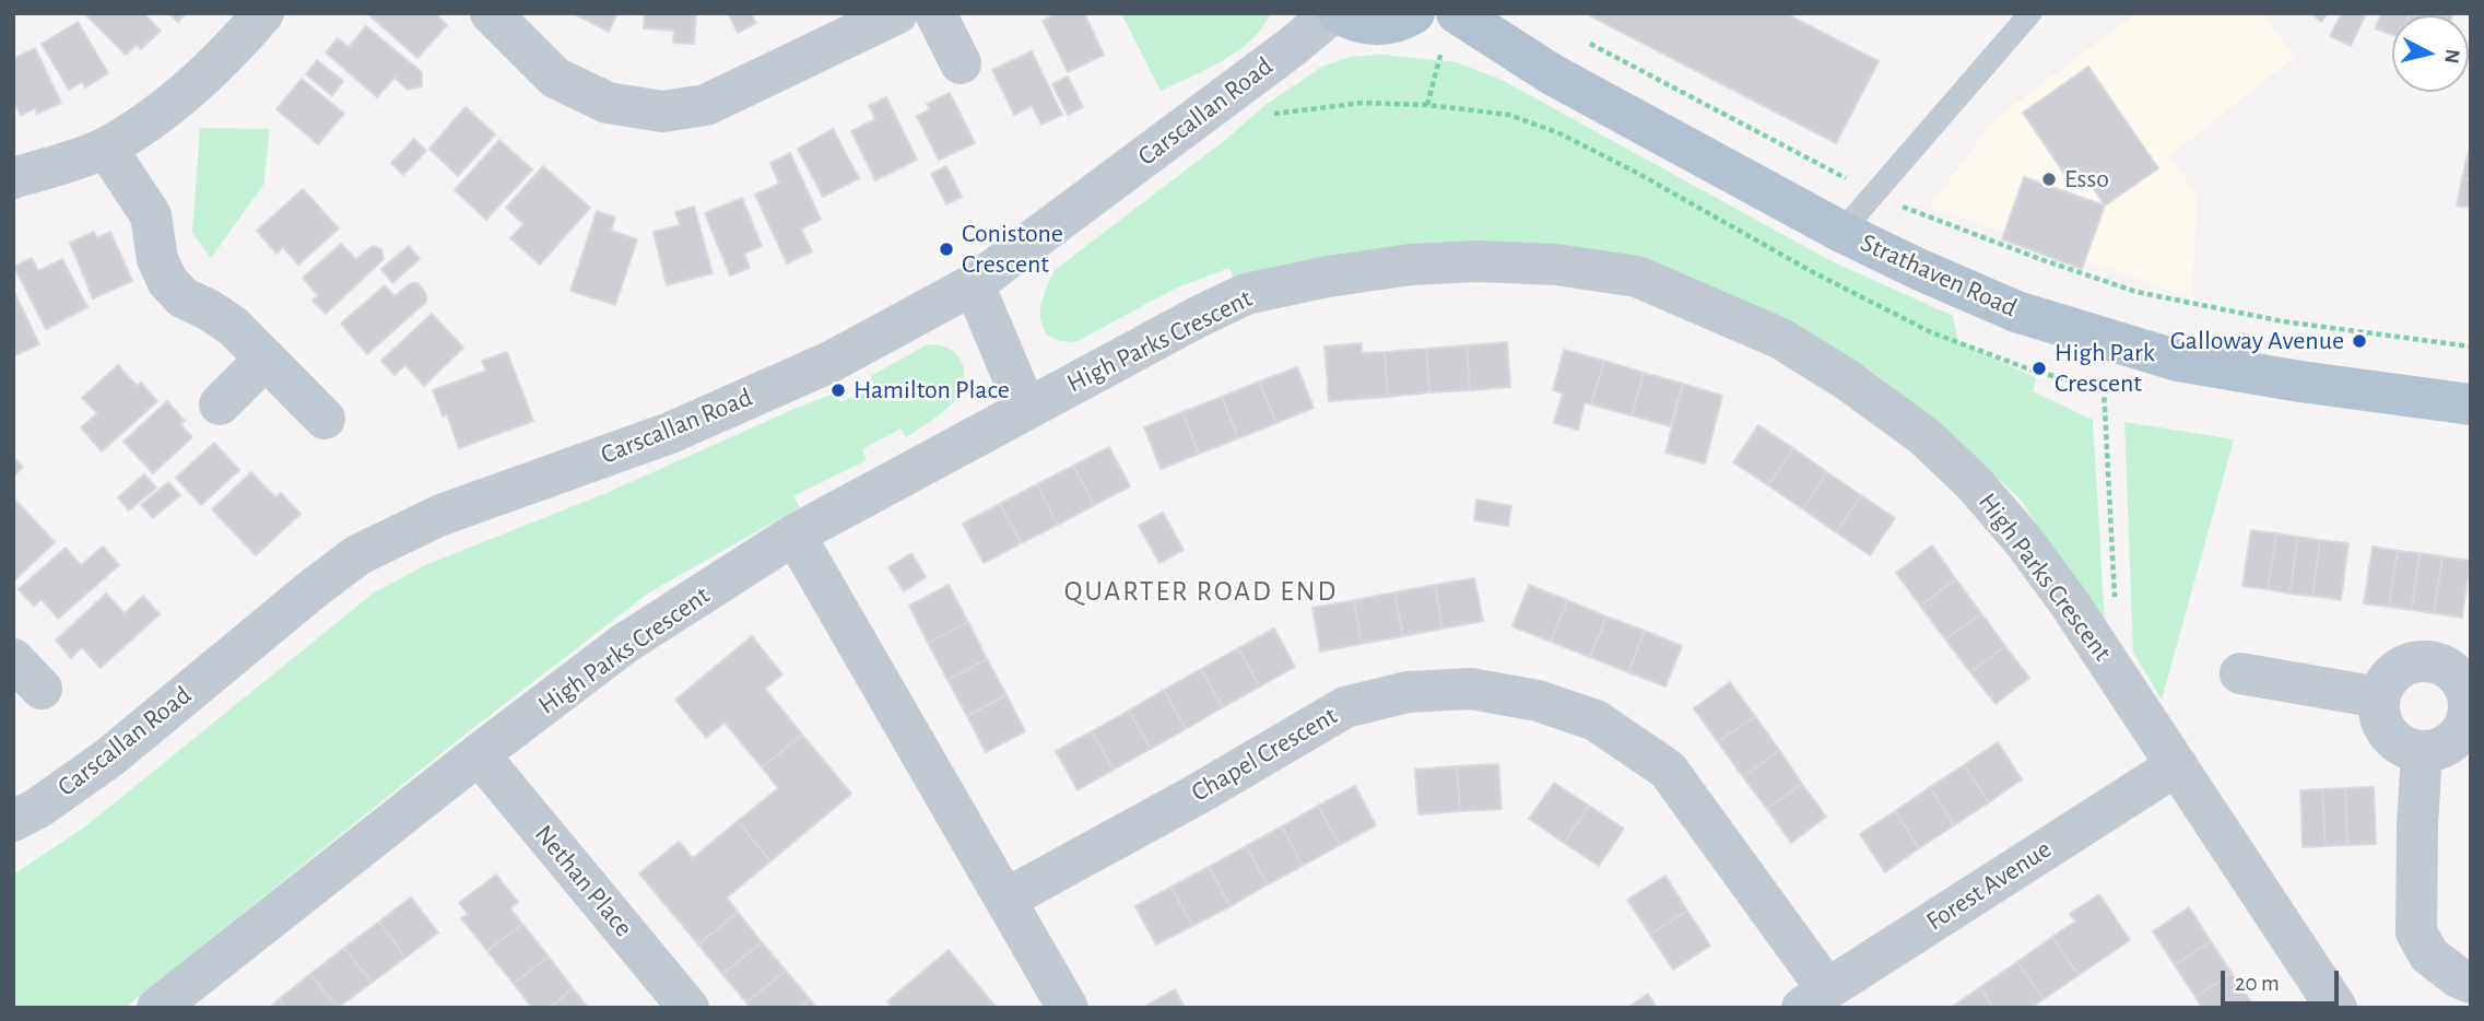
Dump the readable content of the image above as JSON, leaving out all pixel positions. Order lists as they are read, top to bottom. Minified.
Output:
{"streets":{"main road":["Strathaven Road"],"street":["Carscallan Road","High Parks Crescent","Chapel Crescent","Nethan Place","Forest Avenue"]},"crossings":[["High Parks Crescent","Nethan Place"],["High Parks Crescent","Forest Avenue"],["Chapel Crescent","Forest Avenue"]],"districts":["QUARTER ROAD END"],"places":["Esso","Conistone Crescent","Galloway Avenue","High Park Crescent","Hamilton Place"],"scale_bar":"20 m","north":"right"}
